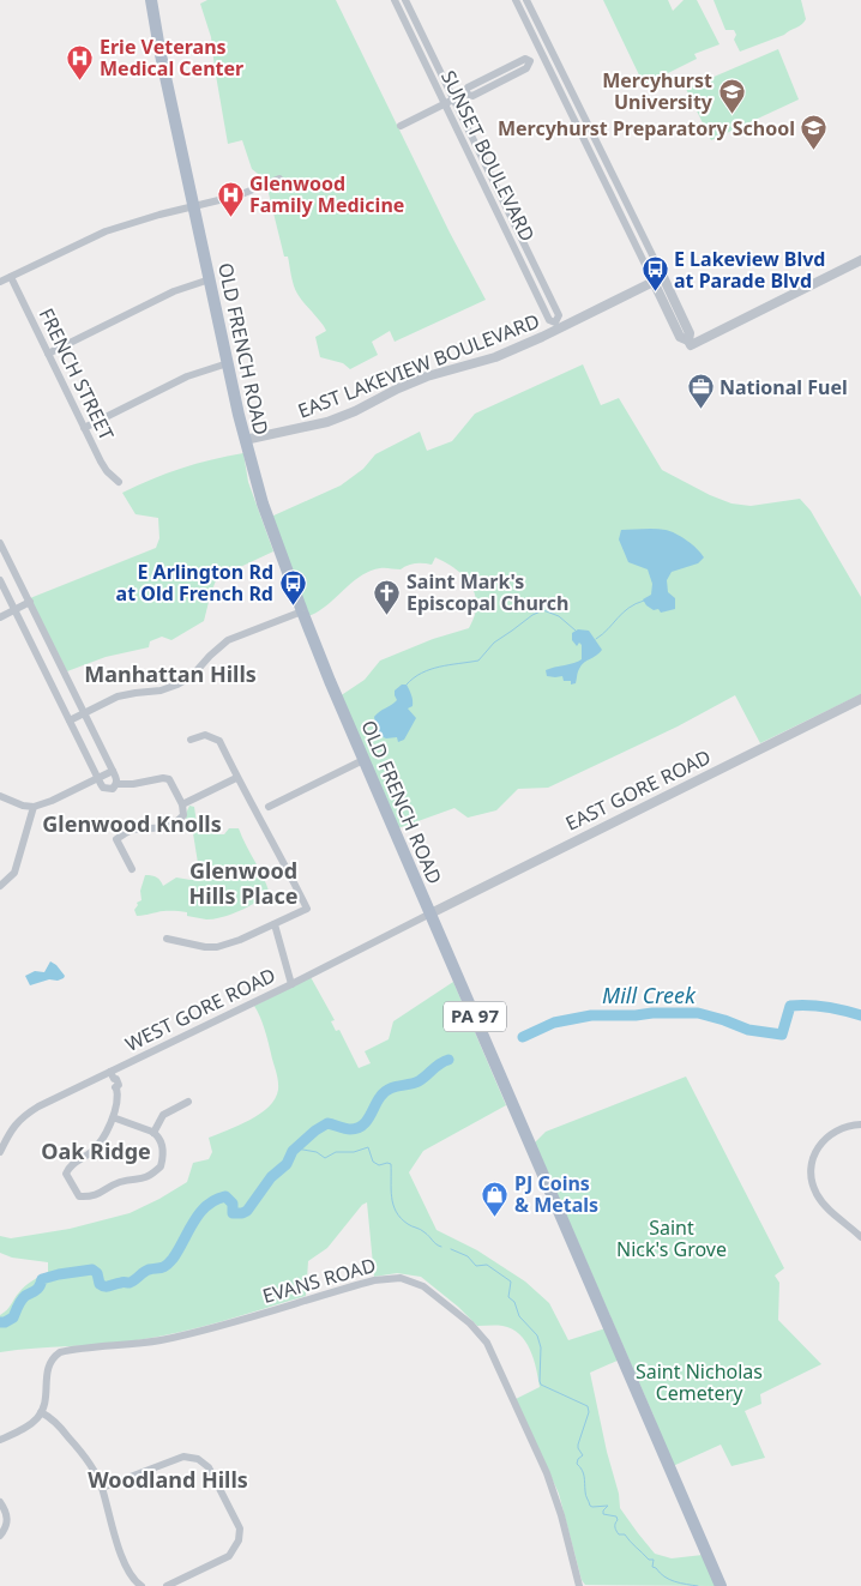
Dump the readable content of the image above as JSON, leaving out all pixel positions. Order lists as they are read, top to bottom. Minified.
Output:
{"streets":{"main road":["OLD FRENCH ROAD","PA 97"],"street":["SUNSET BOULEVARD","EAST LAKEVIEW BOULEVARD","FRENCH STREET","EAST GORE ROAD","WEST GORE ROAD","EVANS ROAD"]},"crossings":[["SUNSET BOULEVARD","EAST LAKEVIEW BOULEVARD"],["OLD FRENCH ROAD","EAST LAKEVIEW BOULEVARD"],["OLD FRENCH ROAD","EAST GORE ROAD"],["OLD FRENCH ROAD","WEST GORE ROAD"],["EAST GORE ROAD","WEST GORE ROAD"]],"districts":["Manhattan Hills","Glenwood Knolls","Glenwood Hills Place","Oak Ridge","Woodland Hills"],"water":["Mill Creek"],"parks":["Saint Nick's Grove","Saint Nicholas Cemetery"],"places":{"hospital":["Erie Veterans Medical Center","Glenwood Family Medicine"],"school or university":["Mercyhurst University","Mercyhurst Preparatory School"],"bus stop":["E Lakeview Blvd at Parade Blvd","E Arlington Rd at Old French Rd"],"office":["National Fuel"],"church":["Saint Mark's Episcopal Church"],"shop":["PJ Coins & Metals"]}}
